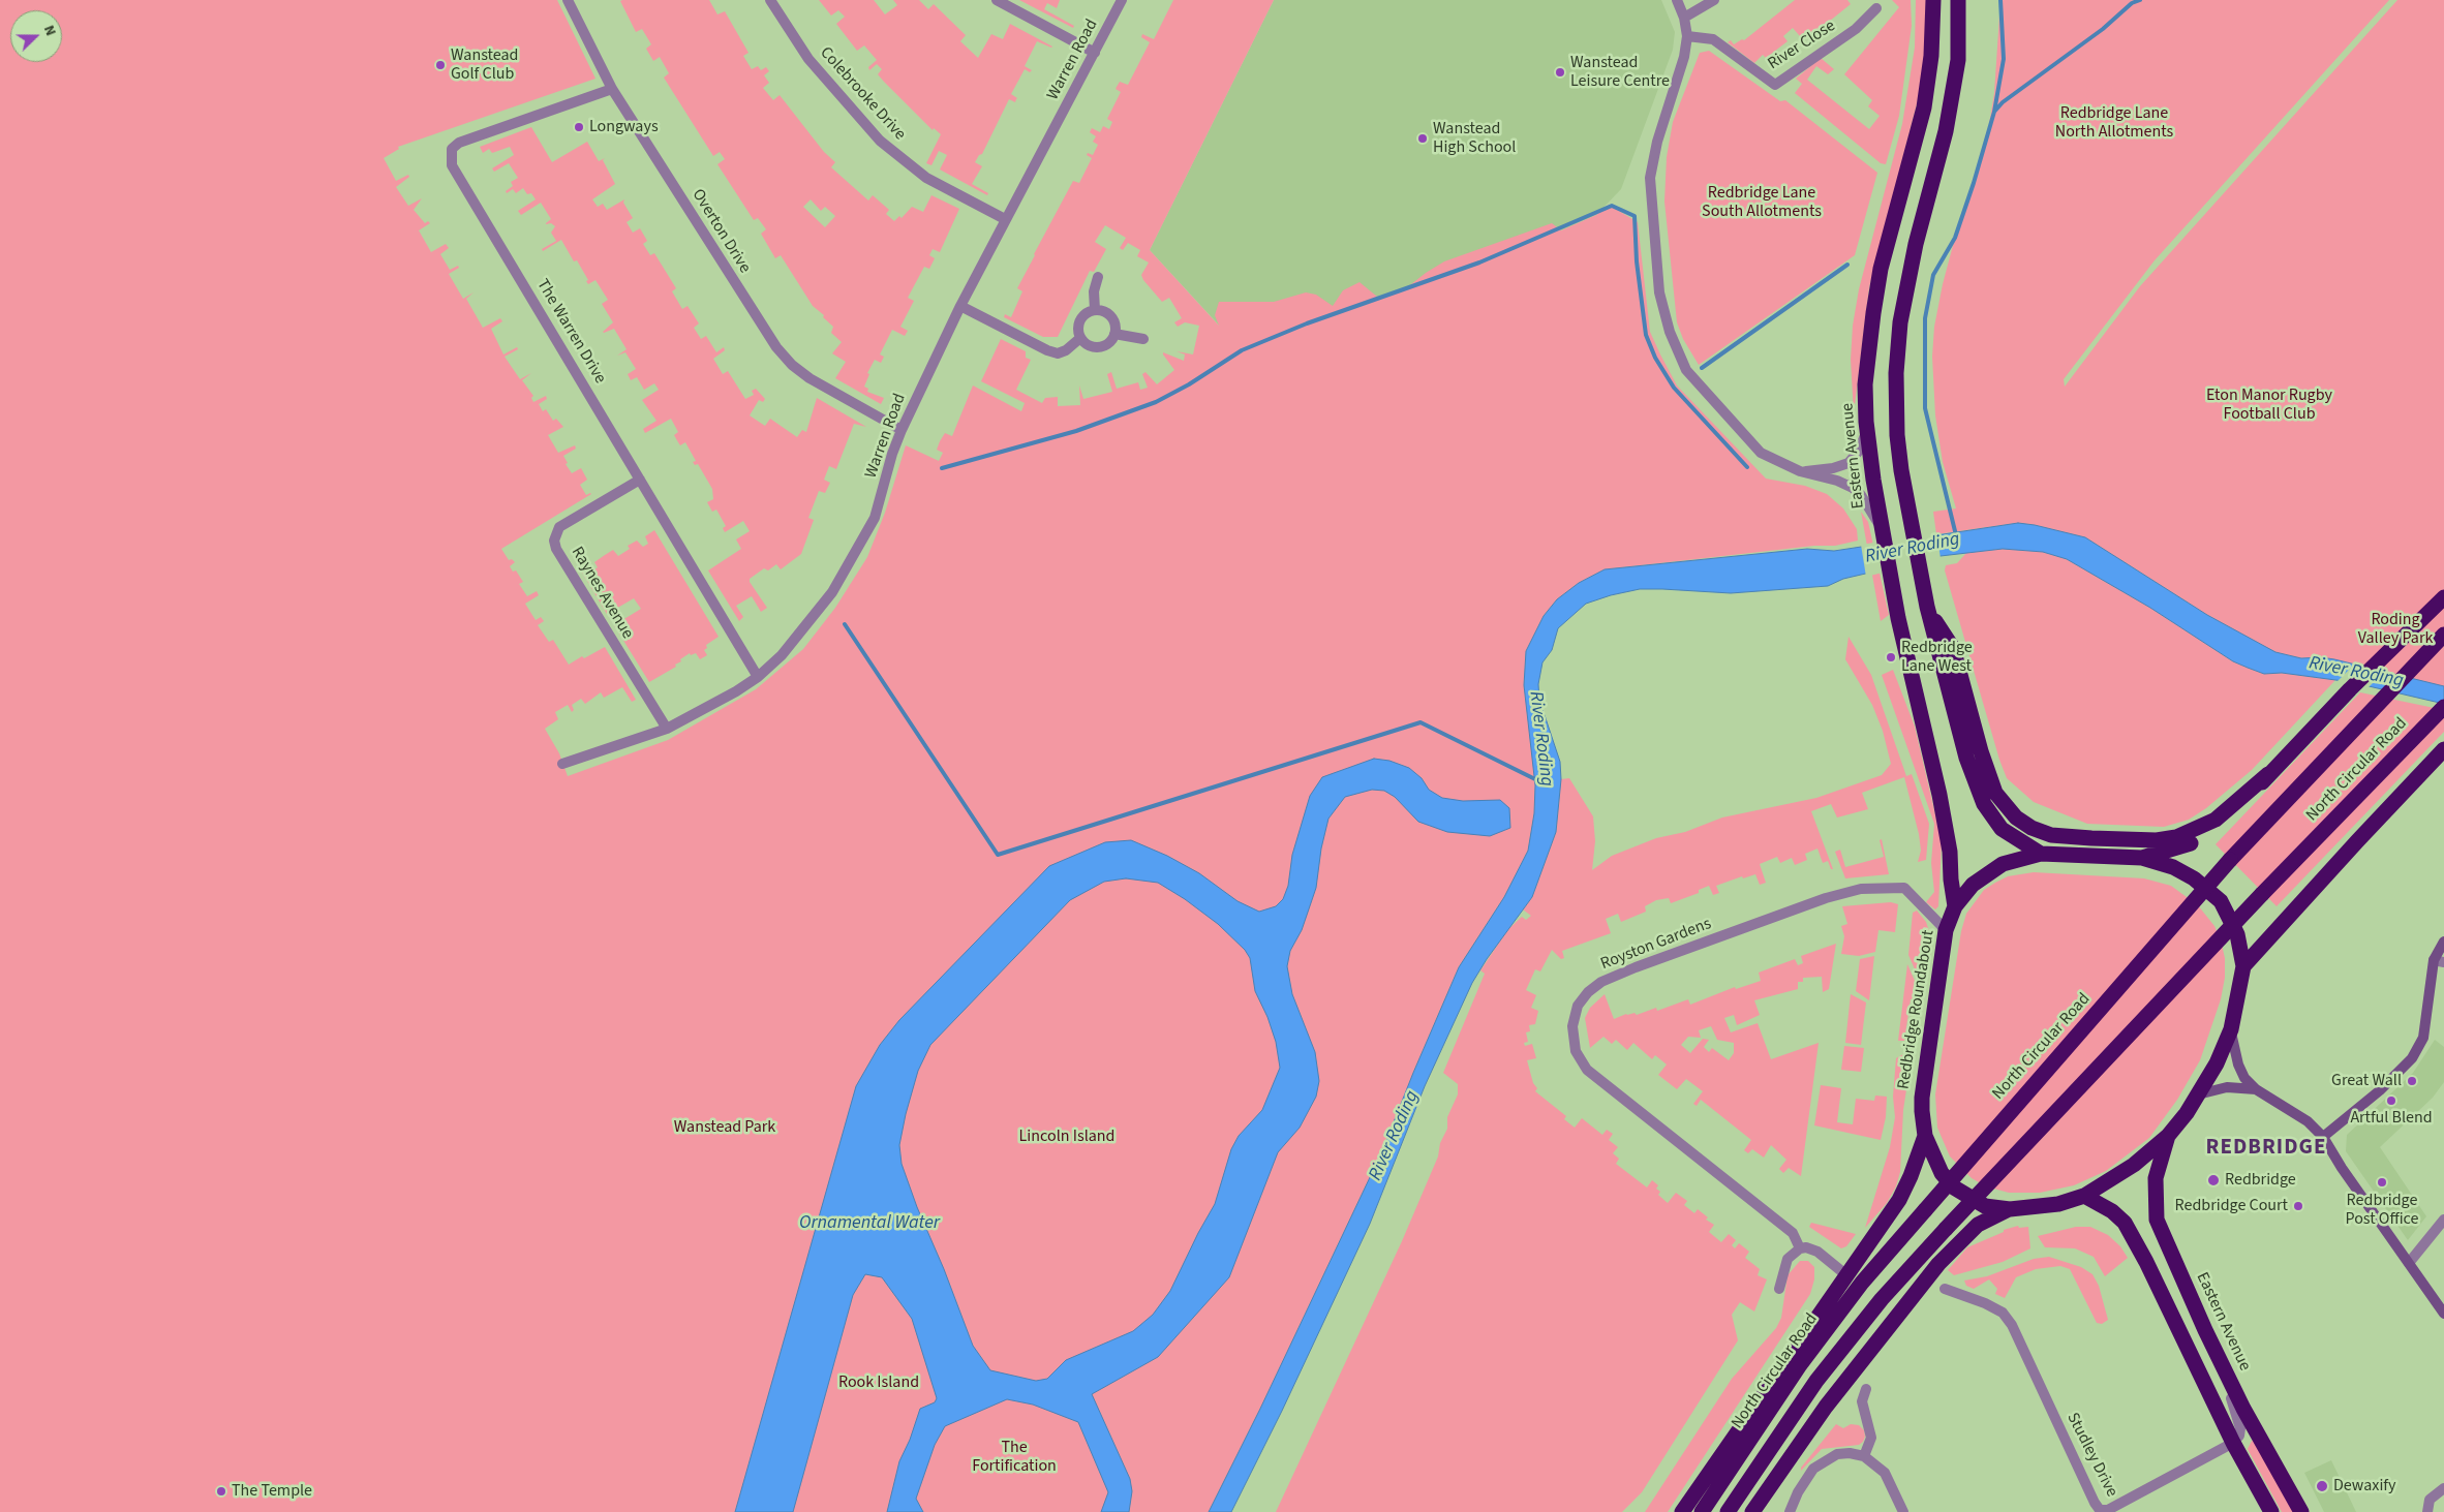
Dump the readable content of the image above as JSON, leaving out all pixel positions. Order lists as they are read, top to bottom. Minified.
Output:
{"streets":{"highway":["Eastern Avenue","North Circular Road","Redbridge Roundabout"],"street":["River Close","Warren Road","Colebrooke Drive","Overton Drive","The Warren Drive","Raynes Avenue","Royston Gardens","Studley Drive"]},"crossings":[["Warren Road","Colebrooke Drive"],["Warren Road","Overton Drive"],["Warren Road","The Warren Drive"],["Warren Road","Raynes Avenue"],["Overton Drive","The Warren Drive"],["The Warren Drive","Raynes Avenue"],["Eastern Avenue","Redbridge Roundabout"],["Royston Gardens","Redbridge Roundabout"]],"districts":["REDBRIDGE"],"water":["River Roding","Ornamental Water"],"parks":["Redbridge Lane North Allotments","Redbridge Lane South Allotments","Eton Manor Rugby Football Club","Roding Valley Park","Wanstead Park","Lincoln Island","Rook Island","The Fortification"],"places":["Wanstead Golf Club","Wanstead Leisure Centre","Longways","Wanstead High School","Redbridge Lane West","Great Wall","Artful Blend","Redbridge","Redbridge Post Office","Redbridge Court","Dewaxify","The Temple"],"north":"right"}
